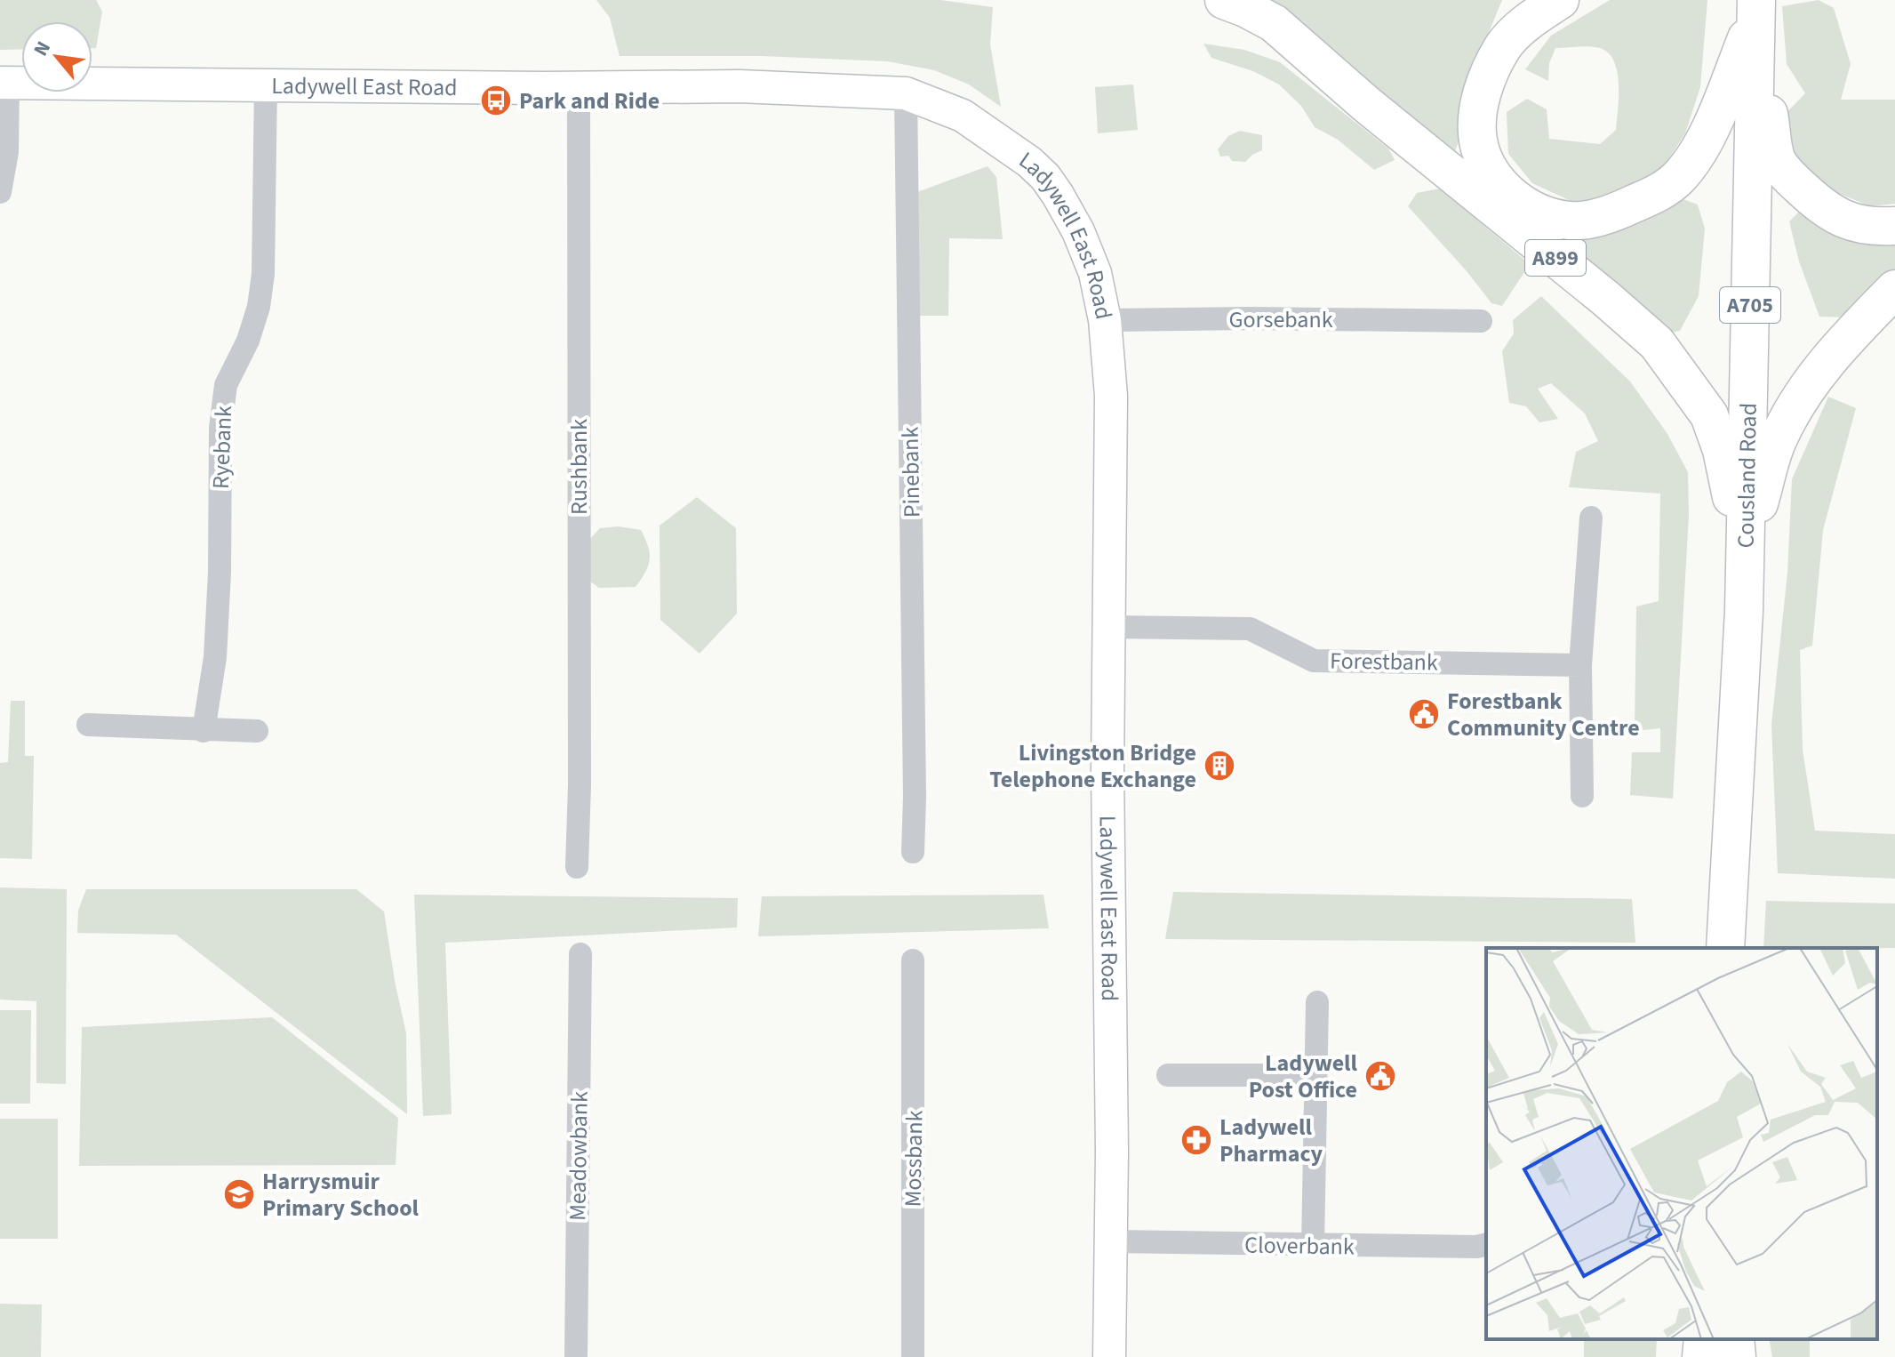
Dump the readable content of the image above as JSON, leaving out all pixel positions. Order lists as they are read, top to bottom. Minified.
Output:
{"streets":{"main road":["A899","A705","Cousland Road"],"street":["Ladywell East Road","Gorsebank","Ryebank","Rushbank","Pinebank","Forestbank","Meadowbank","Mossbank","Cloverbank"]},"crossings":[["Ladywell East Road","Gorsebank"],["Ladywell East Road","Ryebank"],["Ladywell East Road","Rushbank"],["Ladywell East Road","Pinebank"],["Ladywell East Road","Forestbank"],["Ladywell East Road","Cloverbank"],["A899","Cousland Road"]],"places":{"bus stop":["Park and Ride"],"public building":["Forestbank Community Centre","Ladywell Post Office"],"building":["Livingston Bridge Telephone Exchange"],"pharmacy":["Ladywell Pharmacy"],"school or university":["Harrysmuir Primary School"]},"north":"top left"}
